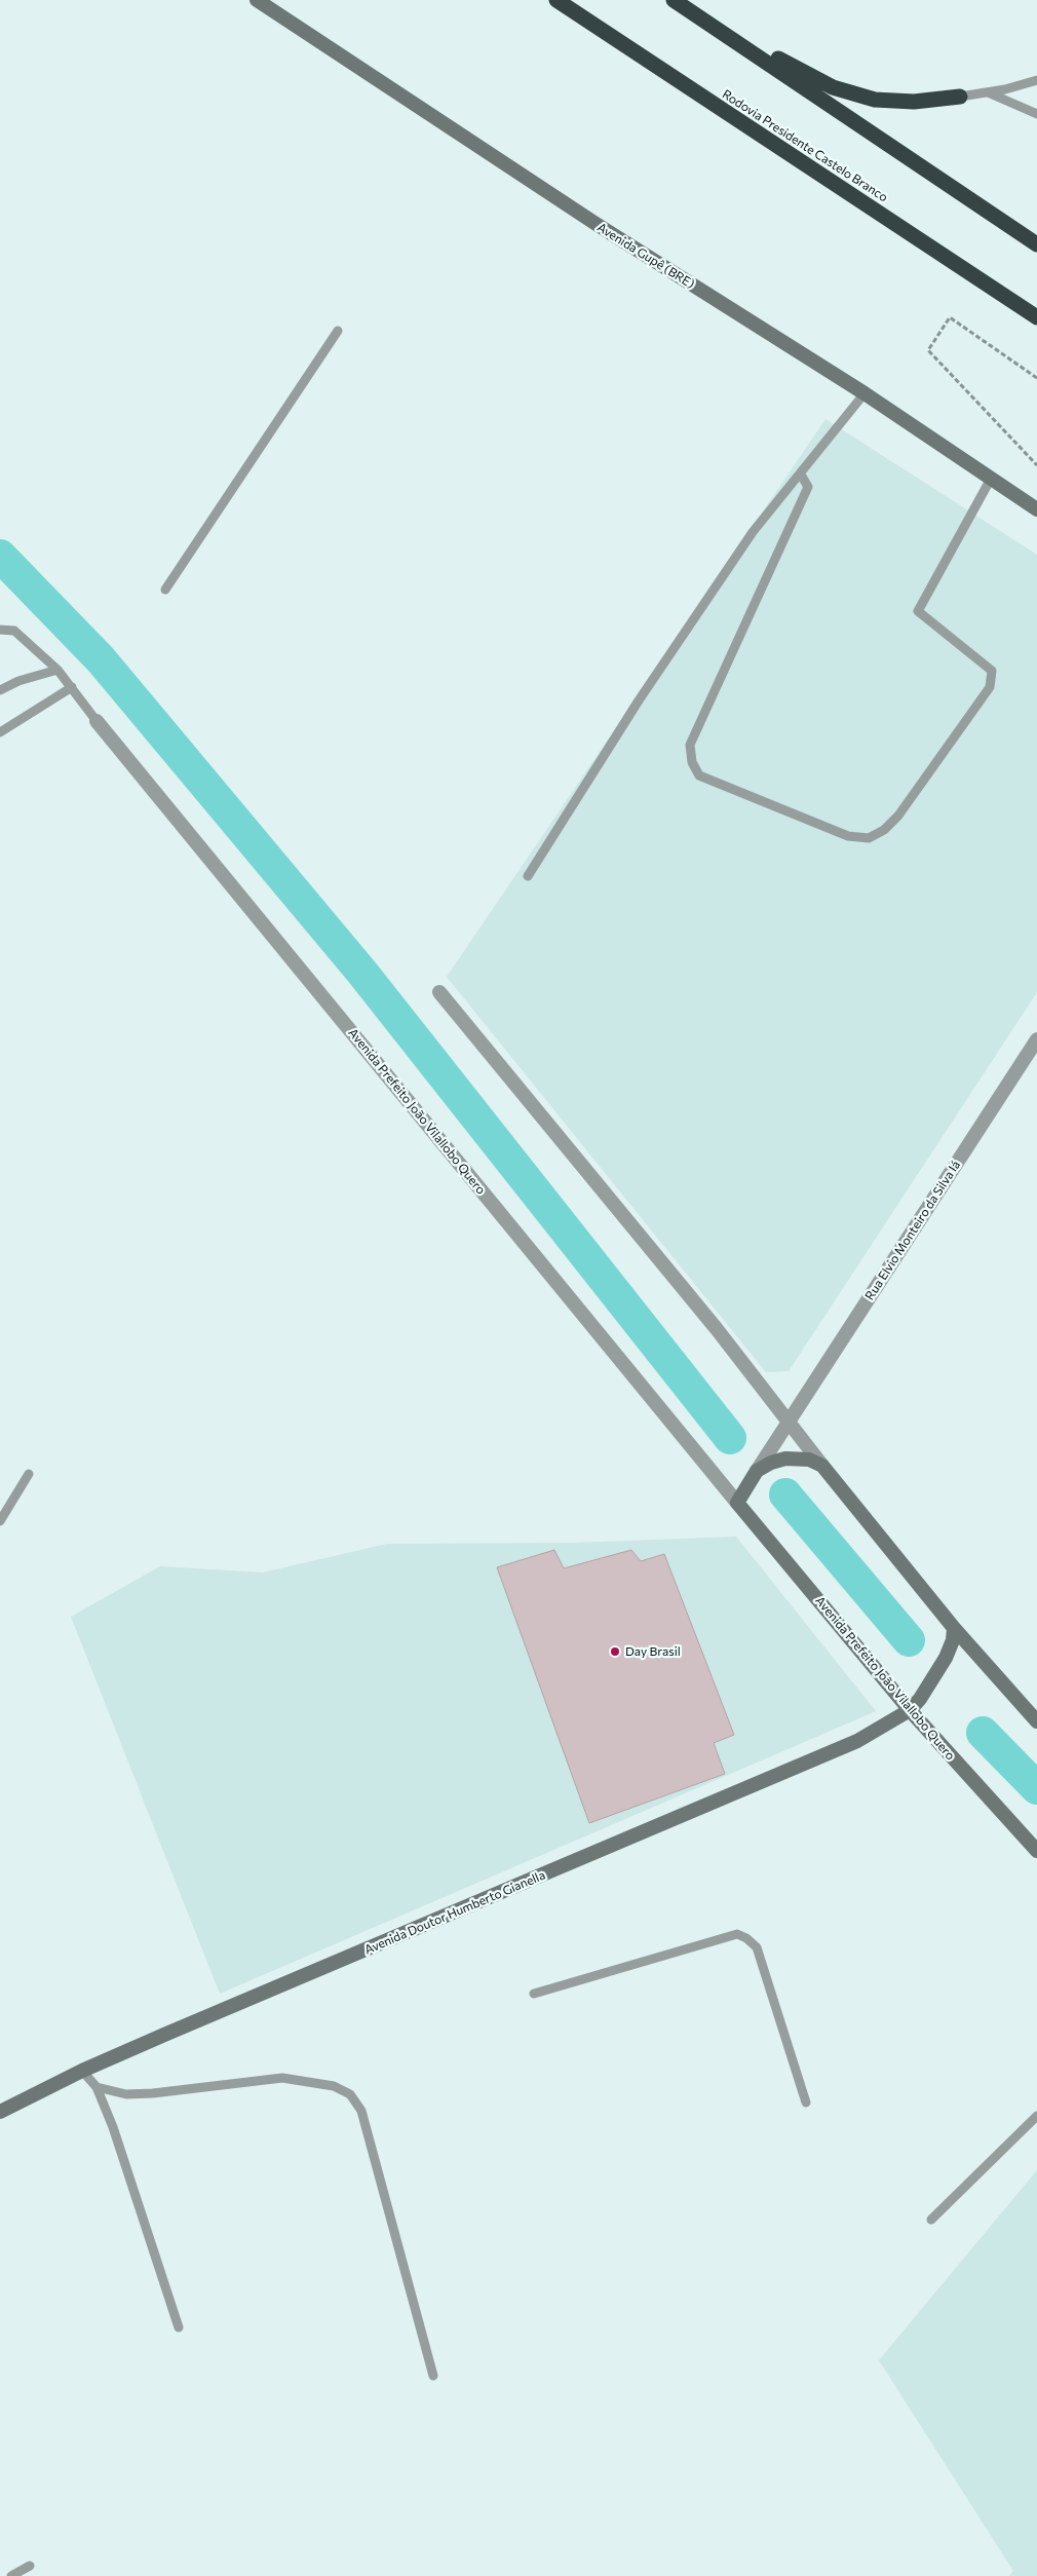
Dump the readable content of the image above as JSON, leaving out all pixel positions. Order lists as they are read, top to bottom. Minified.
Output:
{"streets":{"highway":["Rodovia Presidente Castelo Branco"],"main road":["Avenida Gupê (BRE)","Avenida Prefeito João Vilallobo Quero","Avenida Doutor Humberto Gianella"],"street":["Rua Elvio Monteiro da Silva Iá"]},"crossings":[["Avenida Prefeito João Vilallobo Quero","Avenida Doutor Humberto Gianella"]],"places":["Day Brasil"]}
